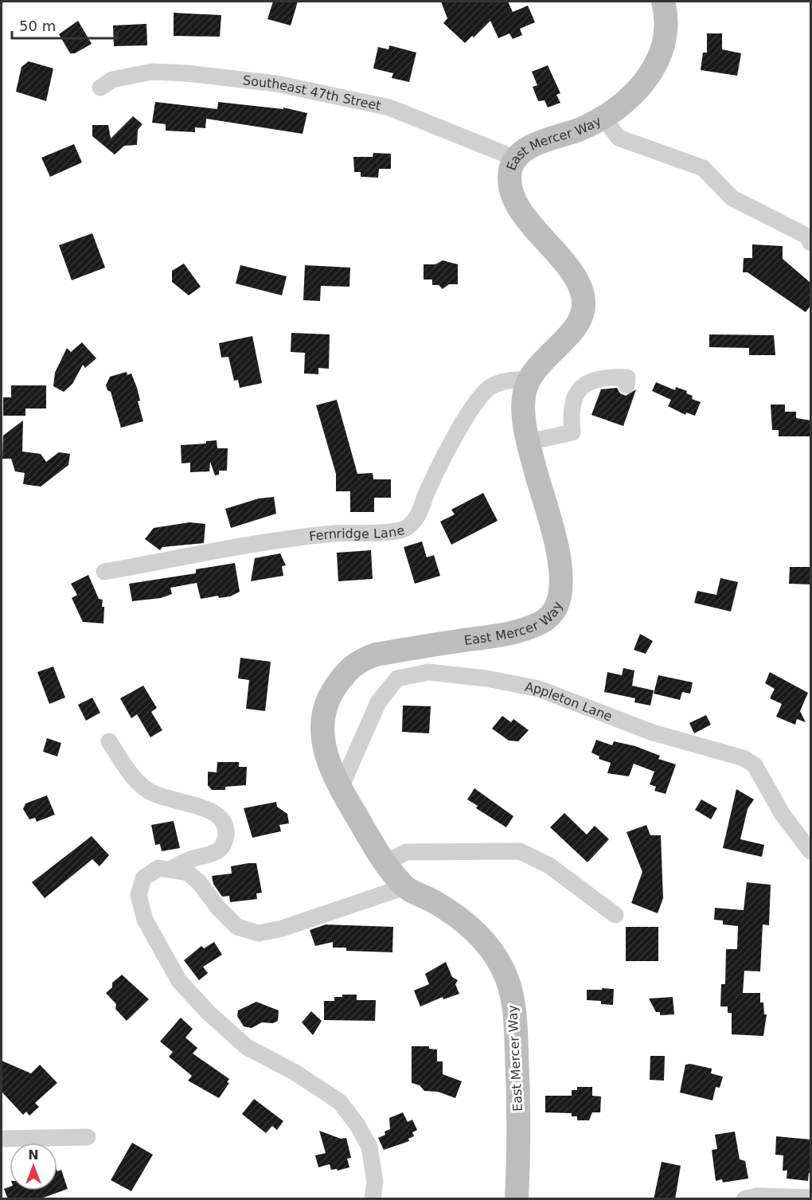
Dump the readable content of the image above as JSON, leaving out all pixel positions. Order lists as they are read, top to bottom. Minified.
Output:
{"streets":{"street":["Southeast 47th Street","East Mercer Way","Fernridge Lane","Appleton Lane"]},"crossings":[["Southeast 47th Street","East Mercer Way"],["East Mercer Way","Fernridge Lane"],["East Mercer Way","Appleton Lane"]],"scale_bar":"50 m","north":"top"}
